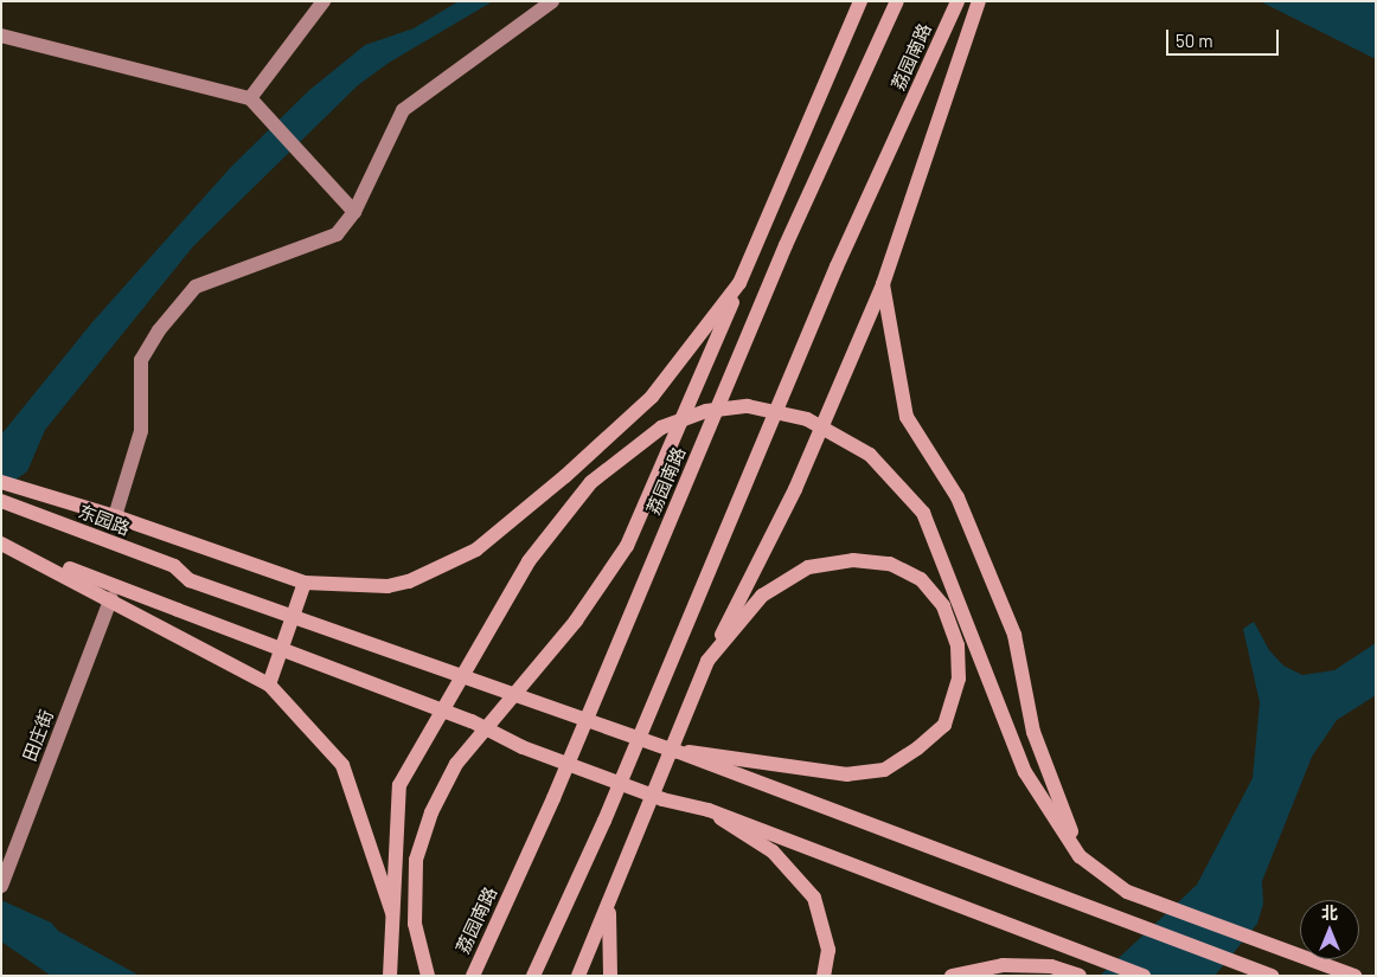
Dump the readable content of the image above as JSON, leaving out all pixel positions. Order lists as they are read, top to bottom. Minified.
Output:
{"streets":{"main road":["荔园南路","东园路"],"street":["田庄街"]},"scale_bar":"50 m","north":"top"}
